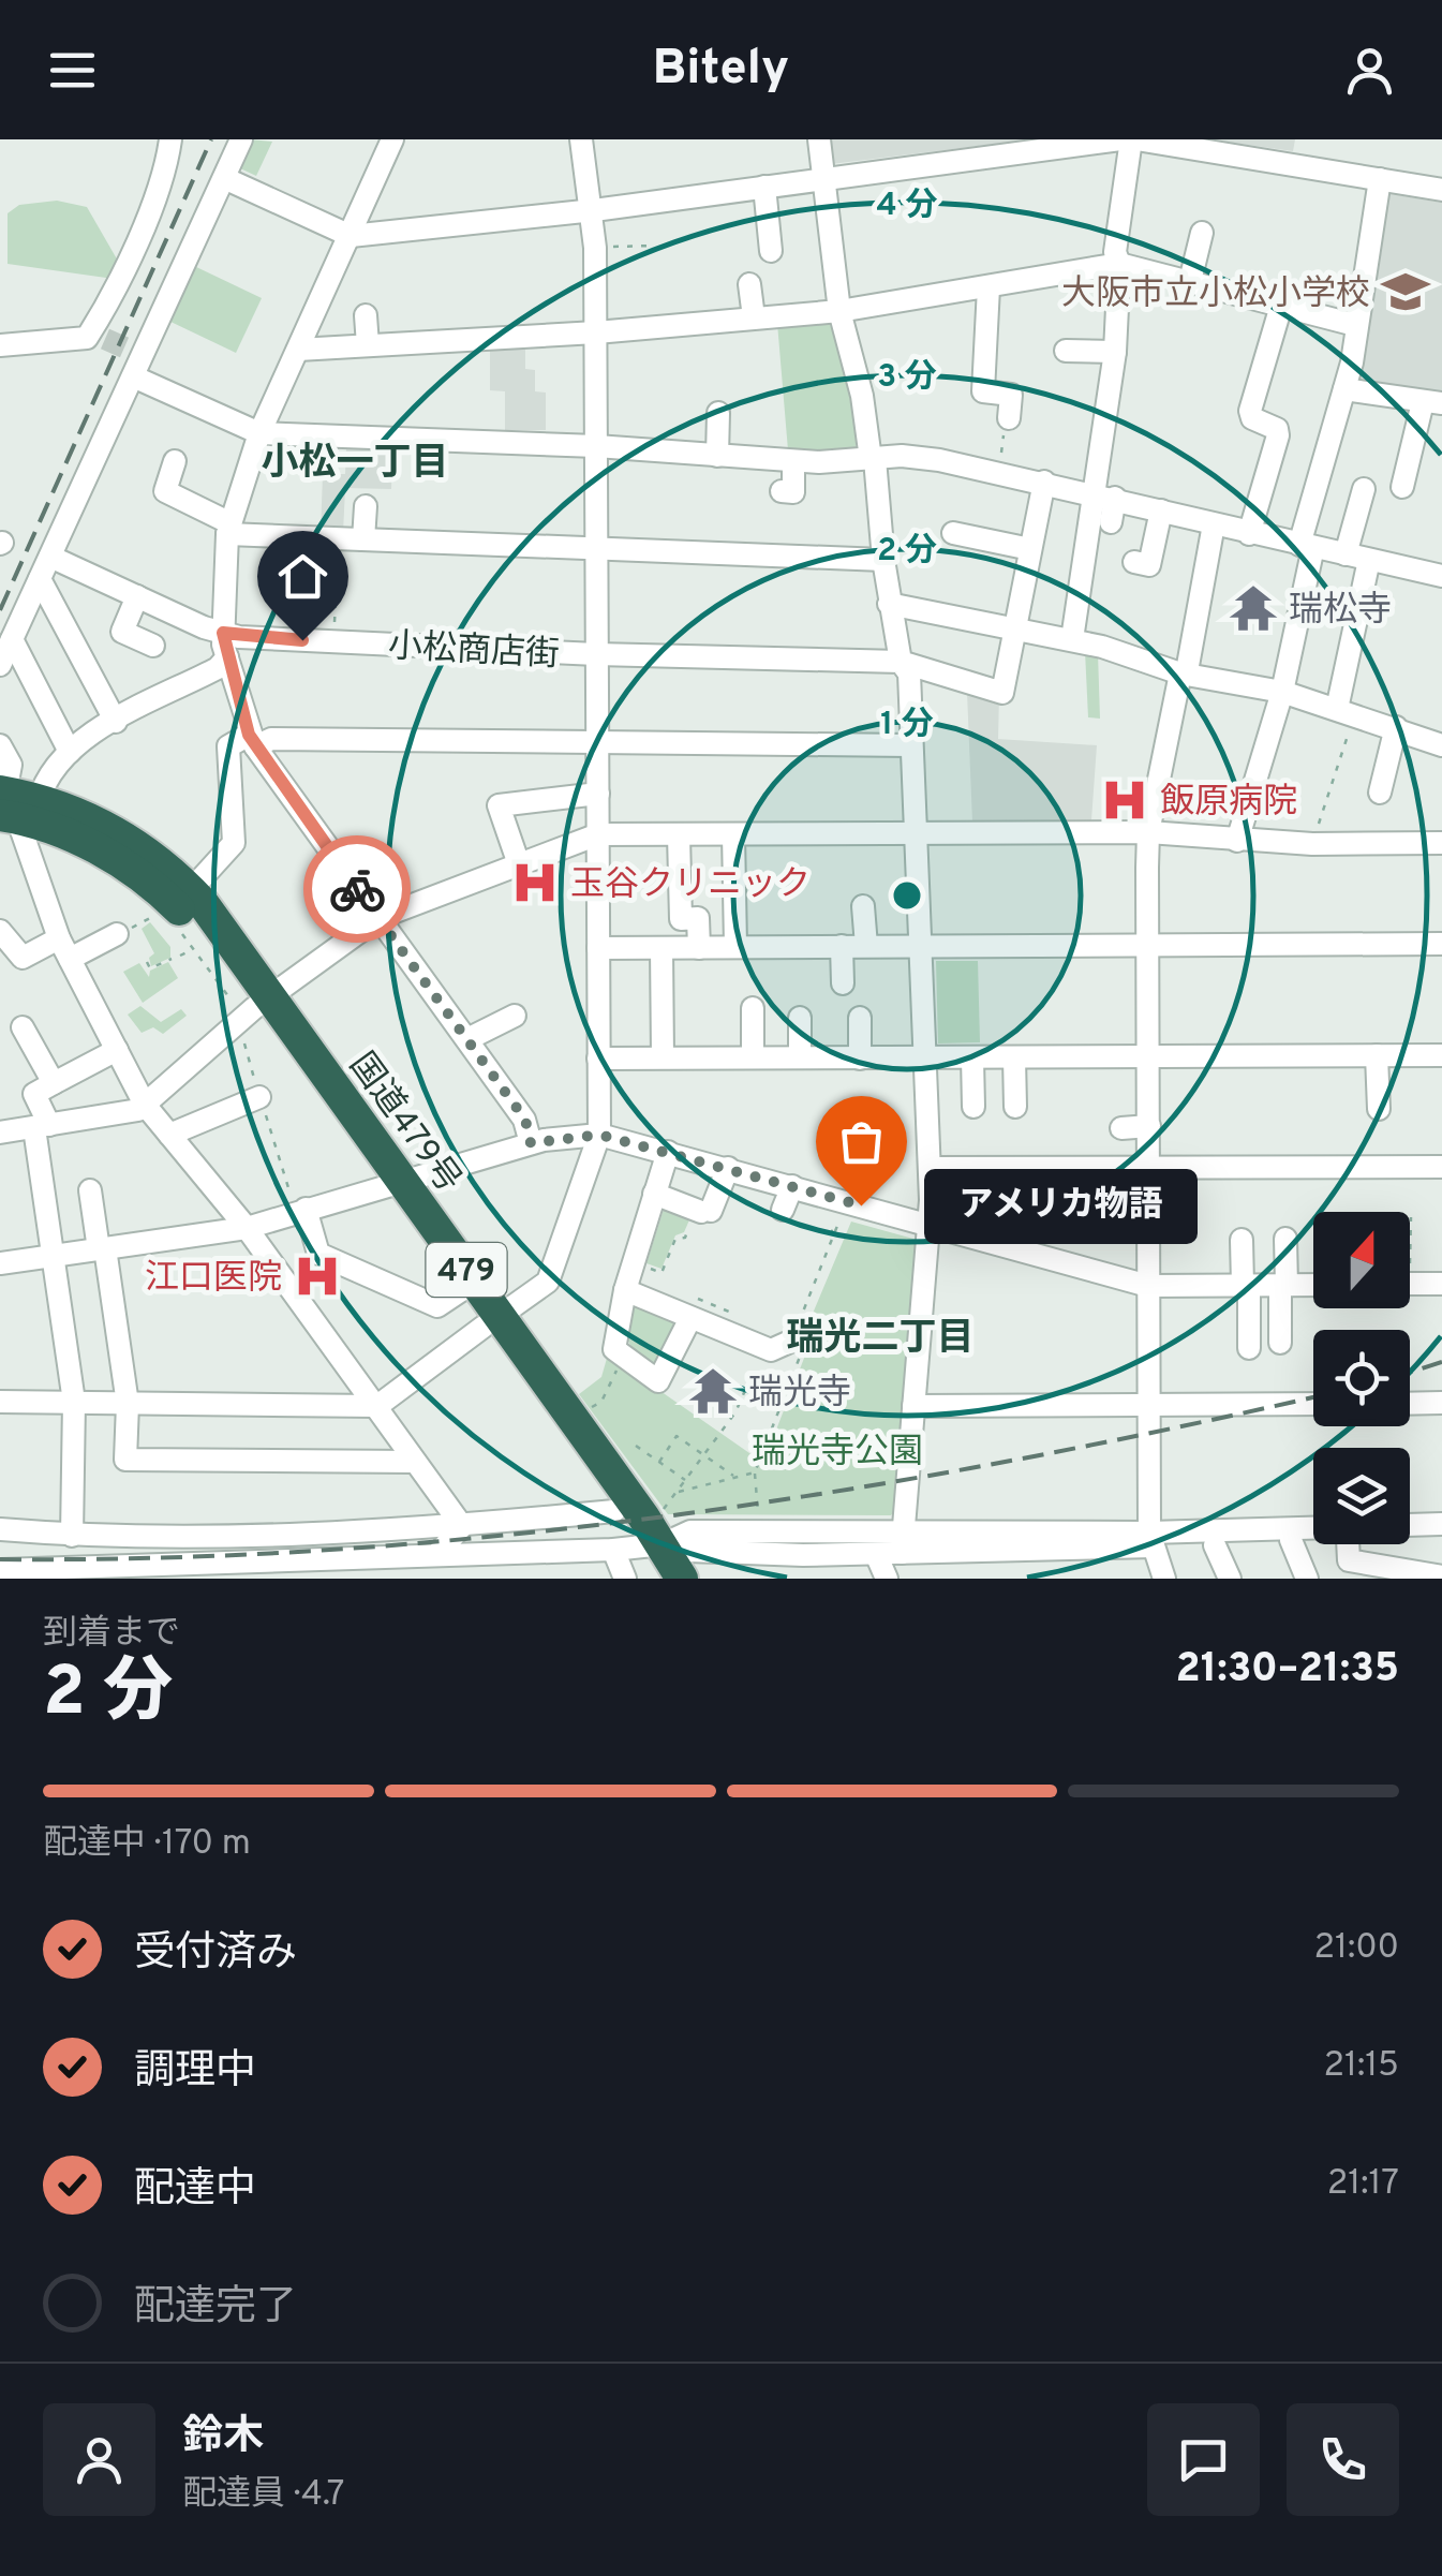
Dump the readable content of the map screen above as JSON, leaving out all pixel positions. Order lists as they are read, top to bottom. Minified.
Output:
{"streets":{"highway":["国道479号","479"],"street":["小松商店街"]},"districts":["小松一丁目","瑞光二丁目"],"parks":["瑞光寺公園"],"places":{"school or university":["大阪市立小松小学校"],"temple":["瑞松寺","瑞光寺"],"hospital":["飯原病院","玉谷クリニック","江口医院"],"other":["アメリカ物語"]},"north":"top","page":{"header":"Bitely","bubble":"アメリカ物語","heading":["2 分","到着まで","21:30–21:35"],"panel":["鈴木","配達員 · 4.7"],"bar":"配達中 · 170 m","list":[["受付済み","21:00"],["調理中","21:15"],["配達中","21:17"],"配達完了"]},"rings":["4 分","3 分","2 分","1 分"]}
